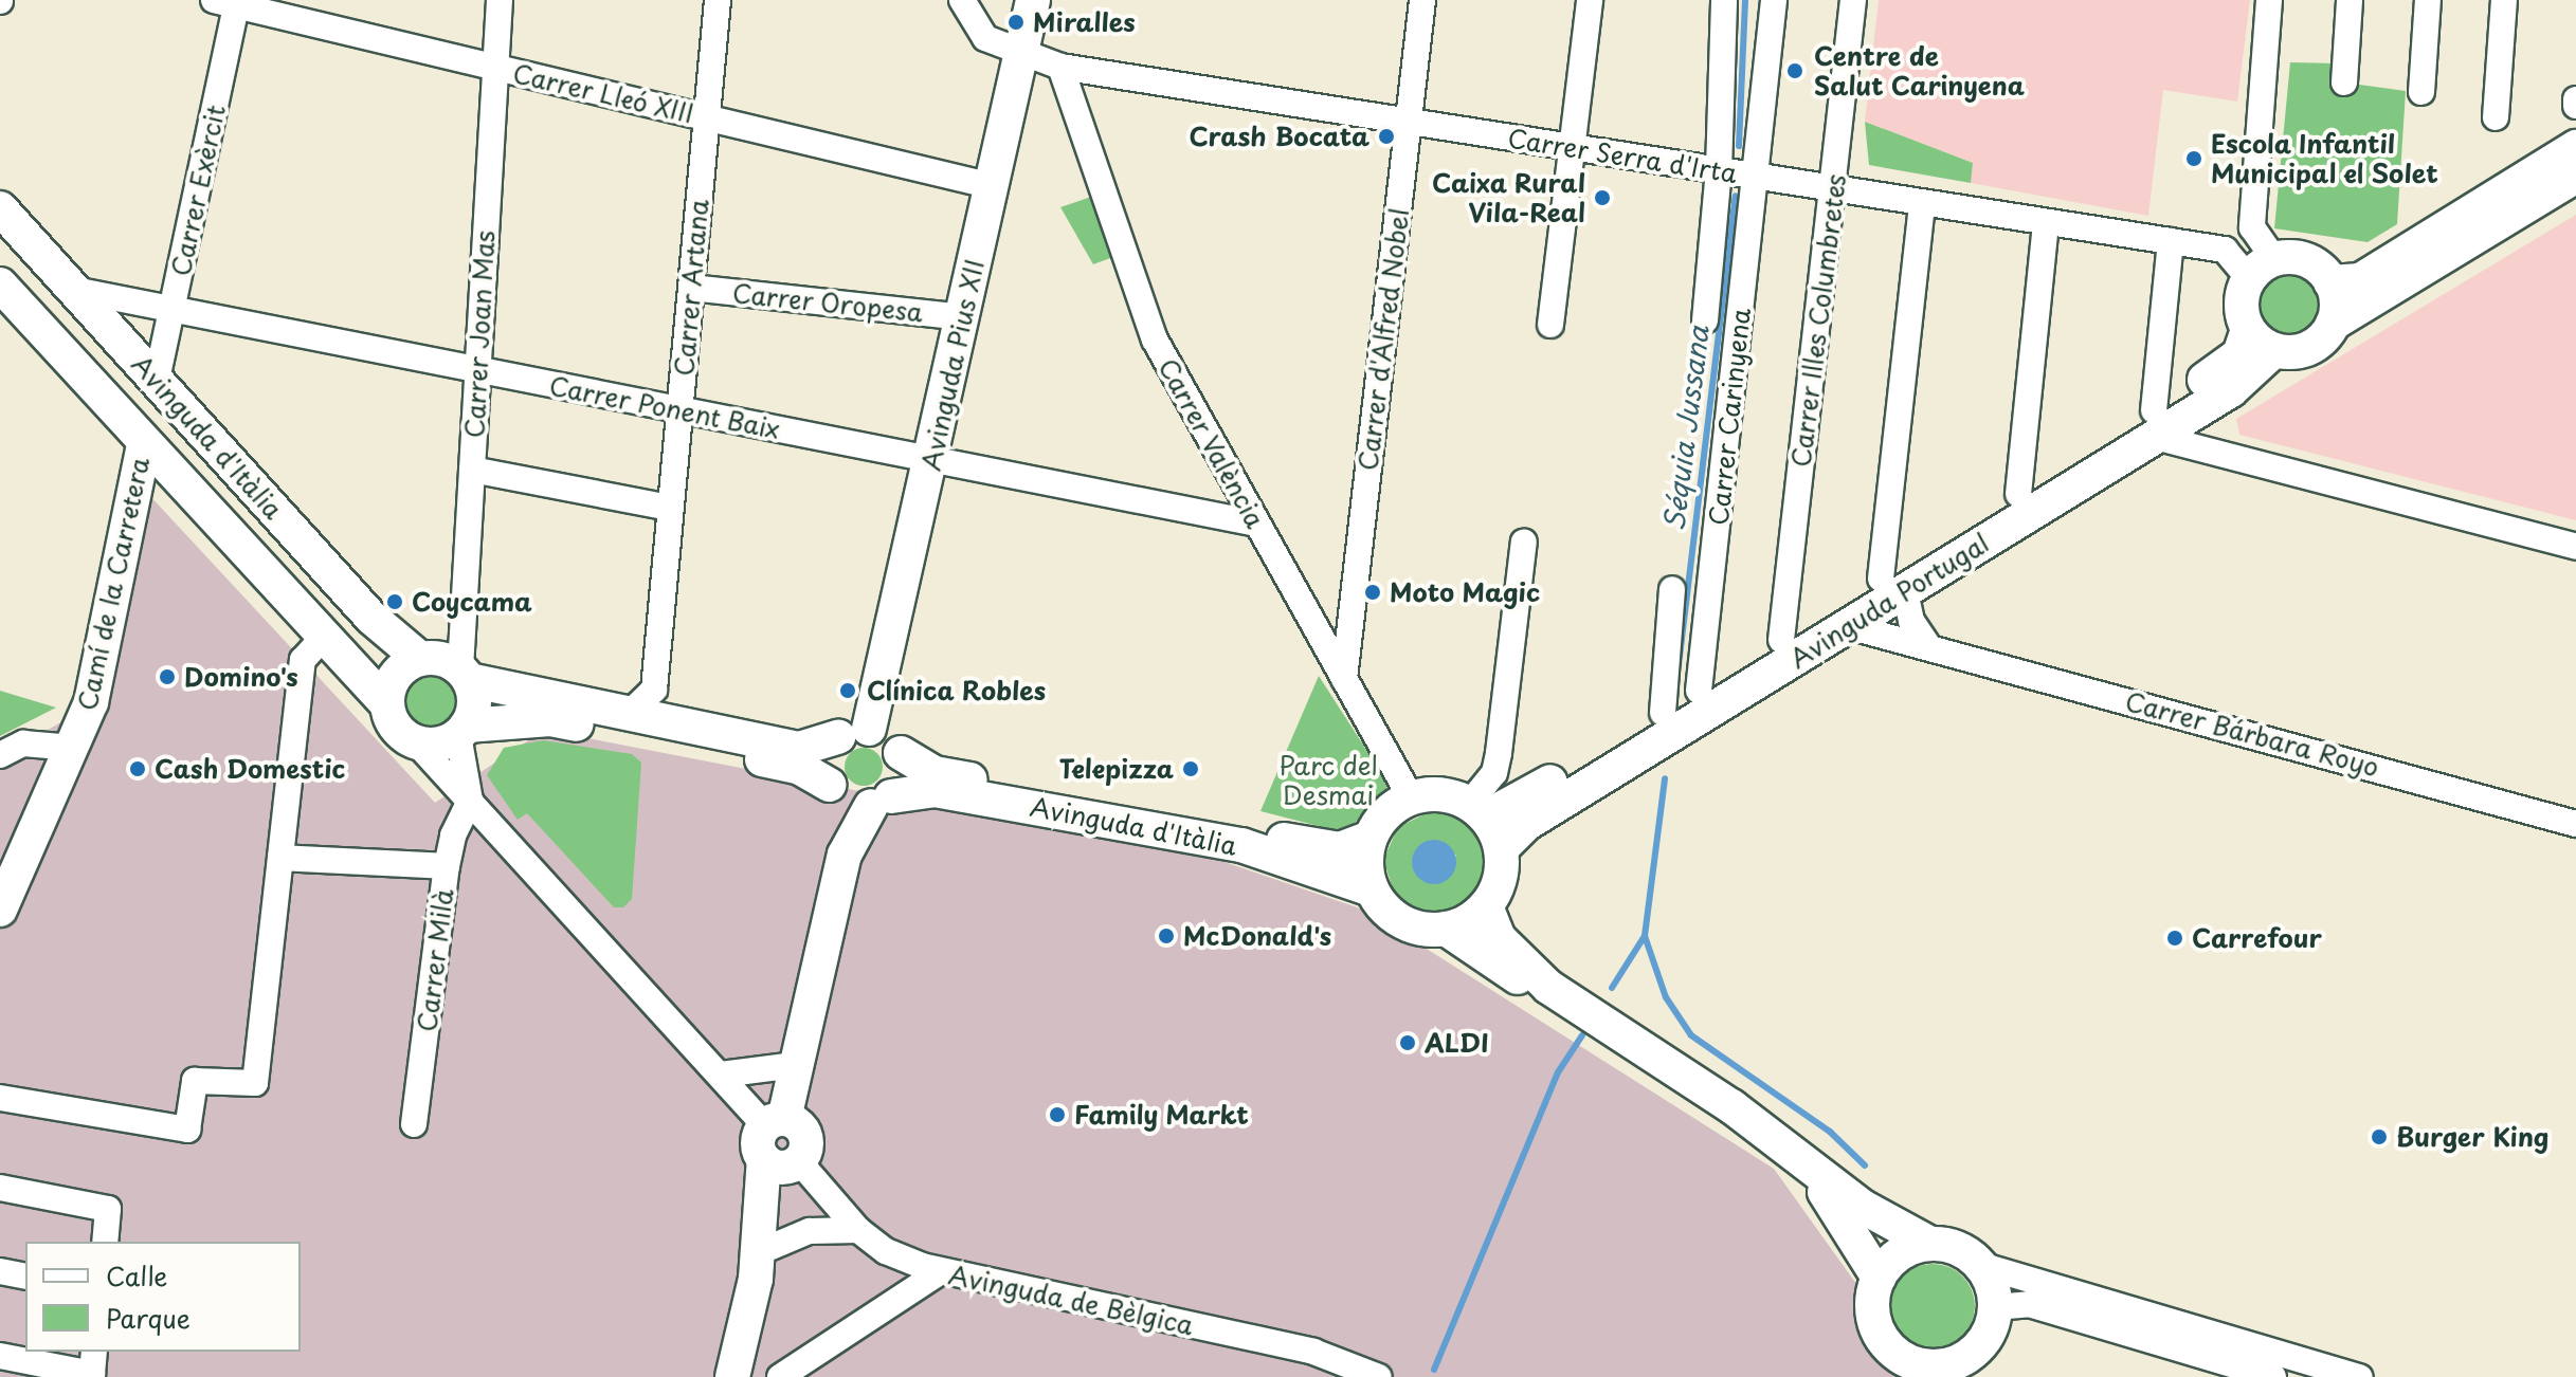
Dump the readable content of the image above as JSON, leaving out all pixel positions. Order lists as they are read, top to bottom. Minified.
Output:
{"streets":{"main road":["Avinguda Pius XII","Avinguda d'Itàlia","Camí de la Carretera","Avinguda Portugal"],"street":["Carrer Lleó XIII","Carrer Serra d'Irta","Carrer Exèrcit","Carrer Artana","Carrer Oropesa","Carrer Illes Columbretes","Carrer Joan Mas","Carrer d'Alfred Nobel","Carrer Ponent Baix","Carrer Carinyena","Carrer València","Carrer Bárbara Royo","Carrer Milà","Avinguda de Bèlgica"]},"crossings":[["Carrer Lleó XIII","Carrer Exèrcit"],["Carrer Lleó XIII","Carrer Artana"],["Carrer Lleó XIII","Carrer Joan Mas"],["Carrer Lleó XIII","Avinguda Pius XII"],["Carrer Serra d'Irta","Carrer Illes Columbretes"],["Carrer Serra d'Irta","Carrer d'Alfred Nobel"],["Carrer Serra d'Irta","Avinguda Pius XII"],["Carrer Serra d'Irta","Carrer Carinyena"],["Carrer Serra d'Irta","Carrer València"],["Carrer Exèrcit","Carrer Ponent Baix"],["Carrer Exèrcit","Avinguda d'Itàlia"],["Carrer Artana","Carrer Oropesa"],["Carrer Artana","Carrer Ponent Baix"],["Carrer Oropesa","Avinguda Pius XII"],["Carrer Illes Columbretes","Avinguda Portugal"],["Carrer Joan Mas","Carrer Ponent Baix"],["Carrer Joan Mas","Avinguda d'Itàlia"],["Carrer Joan Mas","Avinguda de Bèlgica"],["Carrer d'Alfred Nobel","Carrer València"],["Avinguda Pius XII","Carrer Ponent Baix"],["Avinguda Pius XII","Avinguda d'Itàlia"],["Carrer Ponent Baix","Avinguda d'Itàlia"],["Carrer Ponent Baix","Carrer València"],["Carrer Carinyena","Avinguda Portugal"],["Avinguda d'Itàlia","Carrer València"],["Avinguda d'Itàlia","Camí de la Carretera"],["Avinguda d'Itàlia","Avinguda Portugal"],["Avinguda d'Itàlia","Avinguda de Bèlgica"],["Carrer València","Avinguda Portugal"],["Avinguda Portugal","Carrer Bárbara Royo"],["Carrer Milà","Avinguda de Bèlgica"]],"water":["Séquia Jussana"],"parks":["Parc del Desmai"],"places":["Miralles","Centre de Salut Carinyena","Crash Bocata","Escola Infantil Municipal el Solet","Caixa Rural Vila-Real","Moto Magic","Coycama","Domino's","Clínica Robles","Cash Domestic","Telepizza","McDonald's","Carrefour","ALDI","Family Markt","Burger King"],"legend":["Calle","Parque"]}
